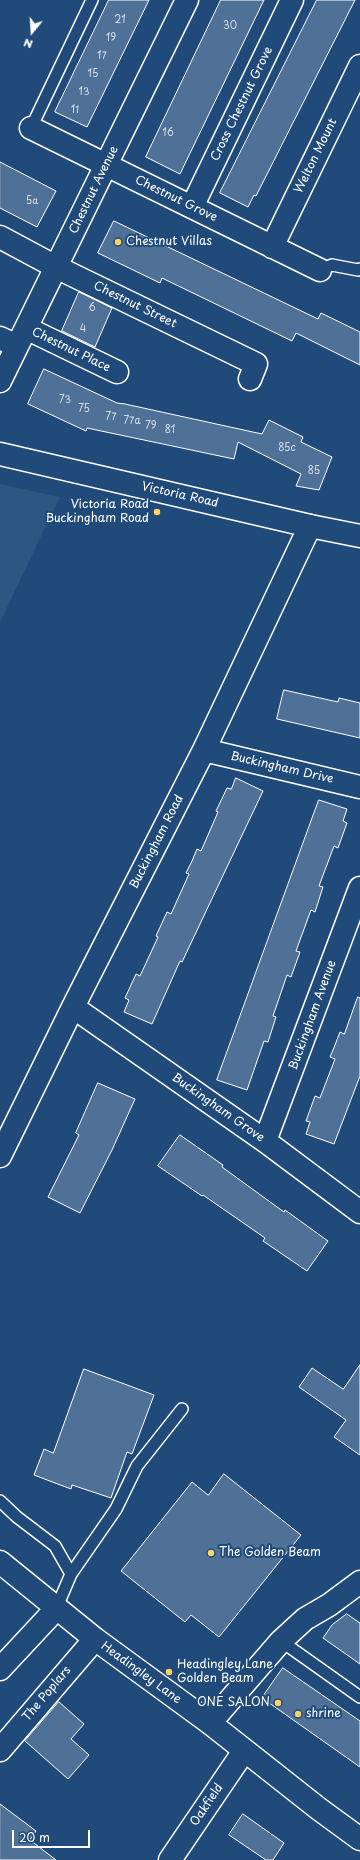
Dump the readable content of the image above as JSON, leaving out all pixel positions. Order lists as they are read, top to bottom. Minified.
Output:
{"streets":{"main road":["Cross Chestnut Grove","Welton Mount","Chestnut Avenue","Chestnut Grove","Chestnut Street","Chestnut Place","Victoria Road","Buckingham Drive","Buckingham Road","Buckingham Avenue","Buckingham Grove","Headingley Lane","The Poplars","Oakfield"]},"crossings":[["Cross Chestnut Grove","Chestnut Grove"],["Welton Mount","Chestnut Grove"],["Chestnut Avenue","Chestnut Grove"],["Chestnut Avenue","Chestnut Street"],["Chestnut Avenue","Chestnut Place"],["Victoria Road","Buckingham Road"],["Buckingham Drive","Buckingham Road"],["Buckingham Road","Buckingham Grove"],["Buckingham Avenue","Buckingham Grove"],["Headingley Lane","The Poplars"],["Headingley Lane","Oakfield"]],"places":["Chestnut Villas","Victoria Road Buckingham Road","The Golden Beam","Headingley Lane Golden Beam","ONE SALON","shrine"],"house_numbers":["21","30","19","17","15","13","11","16","5a","6","4","73","75","77","77a","79","81","85c","85"],"scale_bar":"20 m","north":"bottom"}
